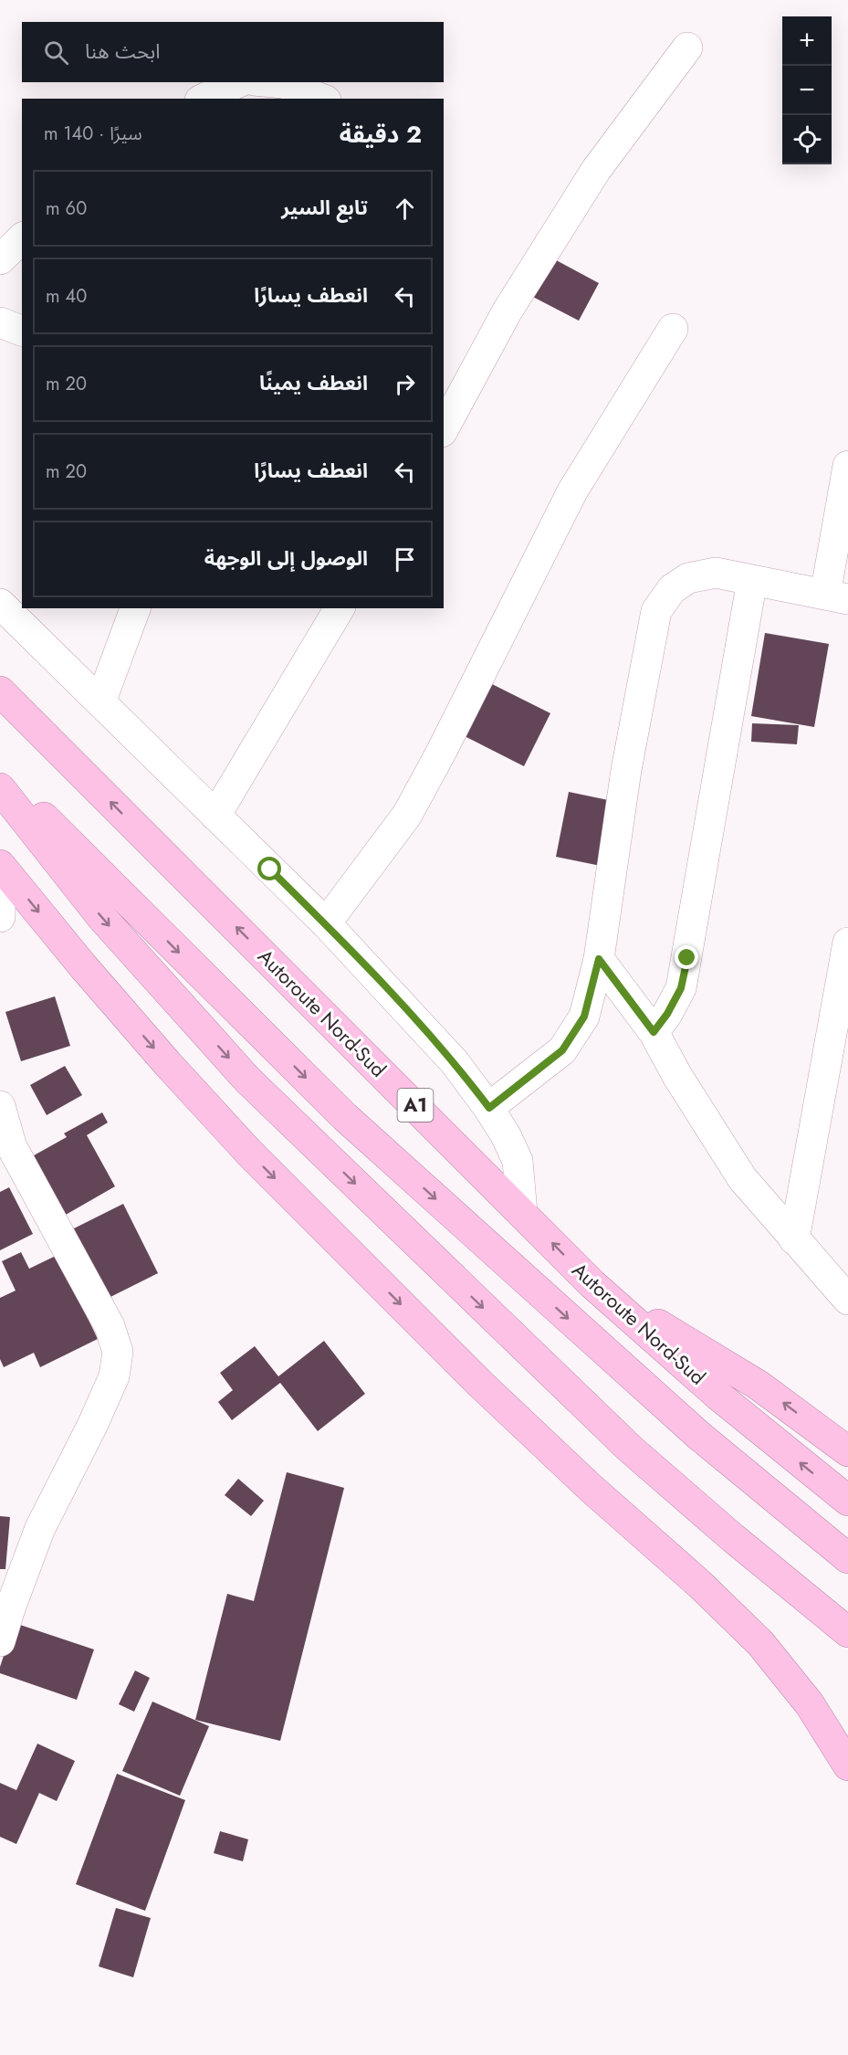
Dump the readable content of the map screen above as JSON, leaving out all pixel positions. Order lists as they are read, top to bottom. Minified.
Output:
{"streets":{"highway":["Autoroute Nord-Sud","A1"]},"page":{"map_buttons":["+","−"],"search":"ابحث هنا","heading":["2 دقيقة","سيرًا · 140 m"],"list":[["تابع السير","60 m"],["انعطف يسارًا","40 m"],["انعطف يمينًا","20 m"],["انعطف يسارًا","20 m"],"الوصول إلى الوجهة"]}}
